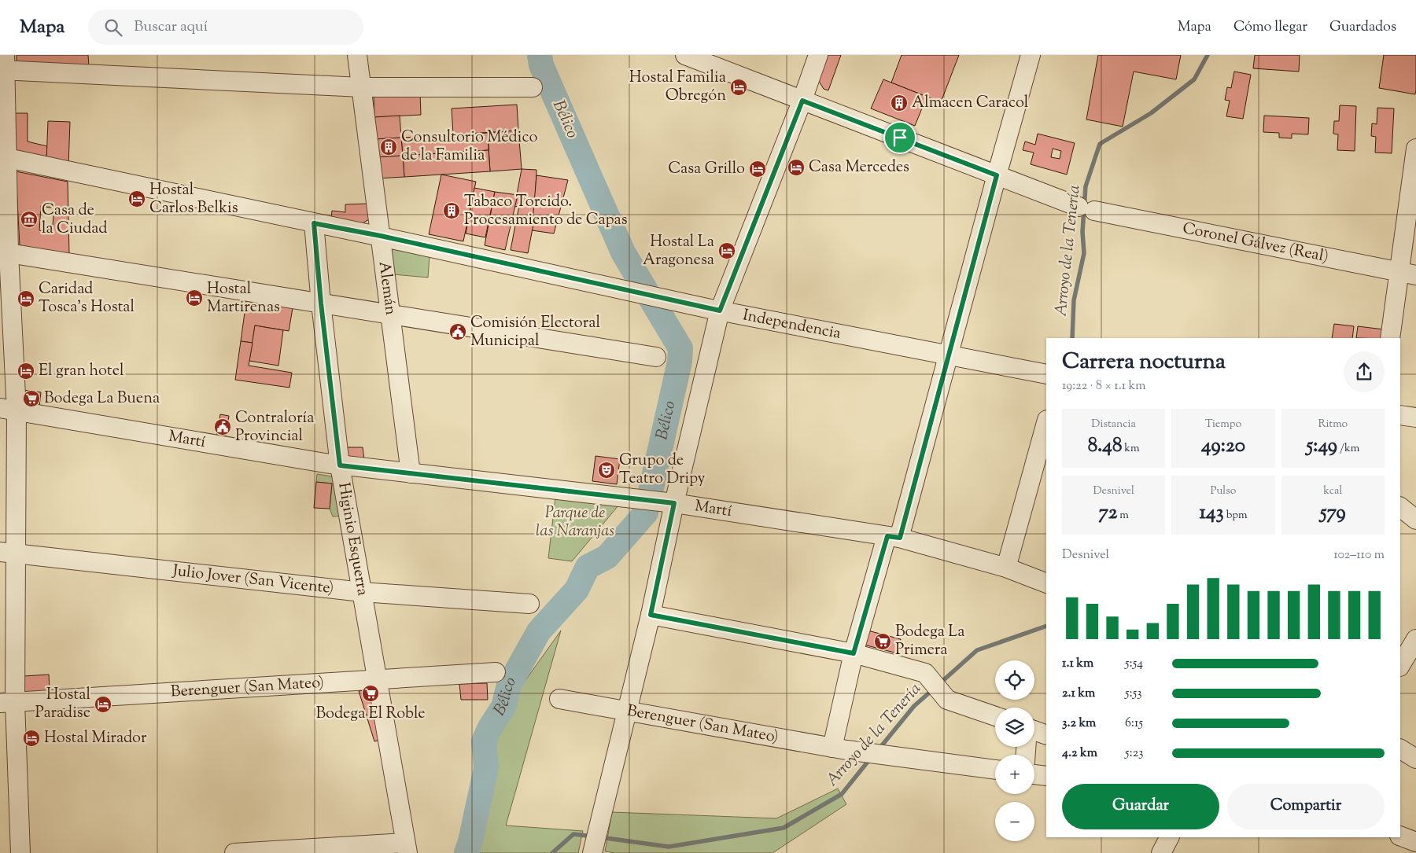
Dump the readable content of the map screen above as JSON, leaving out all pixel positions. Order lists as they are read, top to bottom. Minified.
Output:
{"streets":{"street":["Coronel Gálvez (Real)","Alemán","Independencia","Martí","Higinio Esquerra","Julio Jover (San Vicente)","Berenguer (San Mateo)"]},"crossings":[["Alemán","Independencia"],["Alemán","Martí"],["Independencia","Higinio Esquerra"],["Martí","Higinio Esquerra"],["Higinio Esquerra","Julio Jover (San Vicente)"],["Higinio Esquerra","Berenguer (San Mateo)"]],"water":["Bélico","Arroyo de la Tenería"],"parks":["Parque de las Naranjas"],"places":{"hotel":["Hostal Familia Obregón","Casa Mercedes","Casa Grillo","Hostal Carlos Belkis","Hostal La Aragonesa","Hostal Martirenas","Caridad Tosca's Hostal","El gran hotel","Hostal Paradise","Hostal Mirador"],"building":["Almacen Caracol","Consultorio Médico de la Familia","Tabaco Torcido. Procesamiento de Capas"],"museum":["Casa de la Ciudad"],"public building":["Comisión Electoral Municipal","Contraloría Provincial"],"supermarket":["Bodega La Buena","Bodega La Primera","Bodega El Roble"],"theatre":["Grupo de Teatro Dripy"]},"page":{"header":"Mapa","search":"Buscar aquí","nav":["Mapa","Cómo llegar","Guardados"],"heading":["Carrera nocturna","19:22 · 8 × 1.1 km"],"stats":[["Distancia","8.48 km"],["Tiempo","49:20"],["Ritmo","5:49 /km"],["Desnivel","72 m"],["Pulso","143 bpm"],["kcal","579"]],"chart":["Desnivel","102–110 m"],"list":[{"name":"1.1 km","note":"5:54"},{"name":"2.1 km","note":"5:53"},{"name":"3.2 km","note":"6:15"},{"name":"4.2 km","note":"5:23"}],"map_buttons":["+","−"],"buttons":["Guardar","Compartir"]}}
